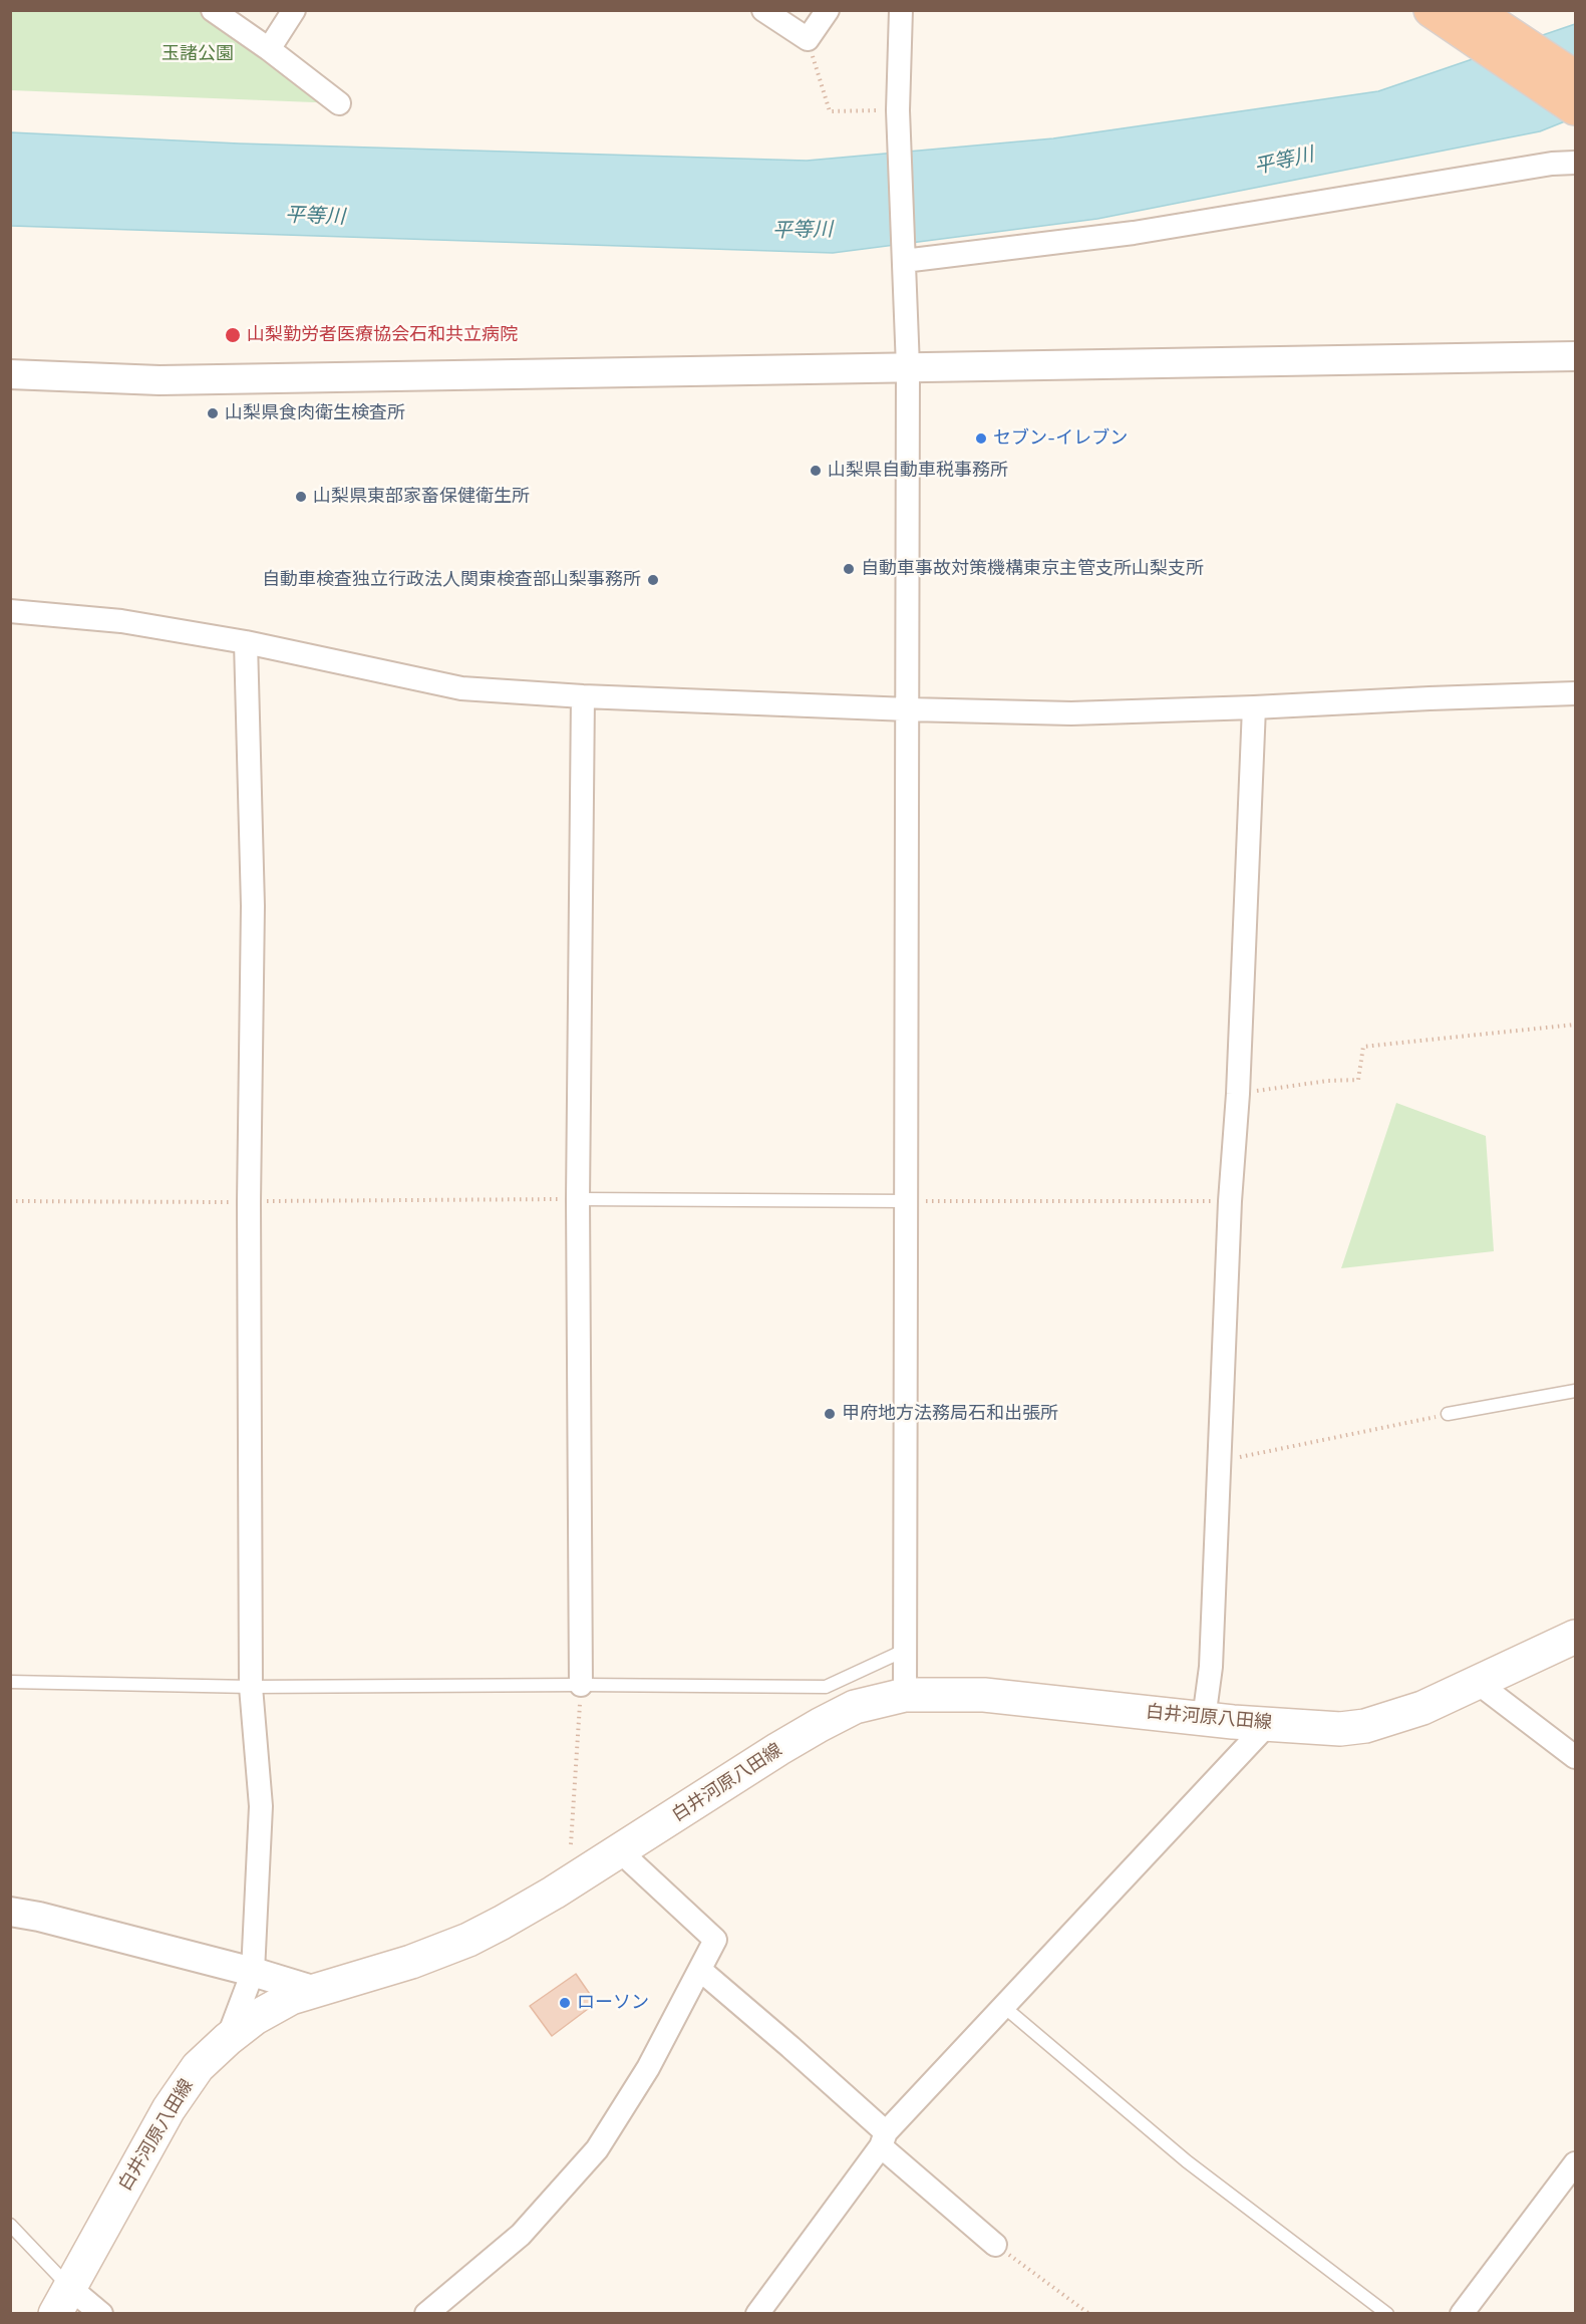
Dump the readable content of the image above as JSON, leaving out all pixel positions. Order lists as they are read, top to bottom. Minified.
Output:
{"streets":{"main road":["白井河原八田線"]},"water":["平等川"],"parks":["玉諸公園"],"places":["山梨勤労者医療協会石和共立病院","山梨県食肉衛生検査所","セブン-イレブン","山梨県自動車税事務所","山梨県東部家畜保健衛生所","自動車事故対策機構東京主管支所山梨支所","自動車検査独立行政法人関東検査部山梨事務所","甲府地方法務局石和出張所","ローソン"]}
